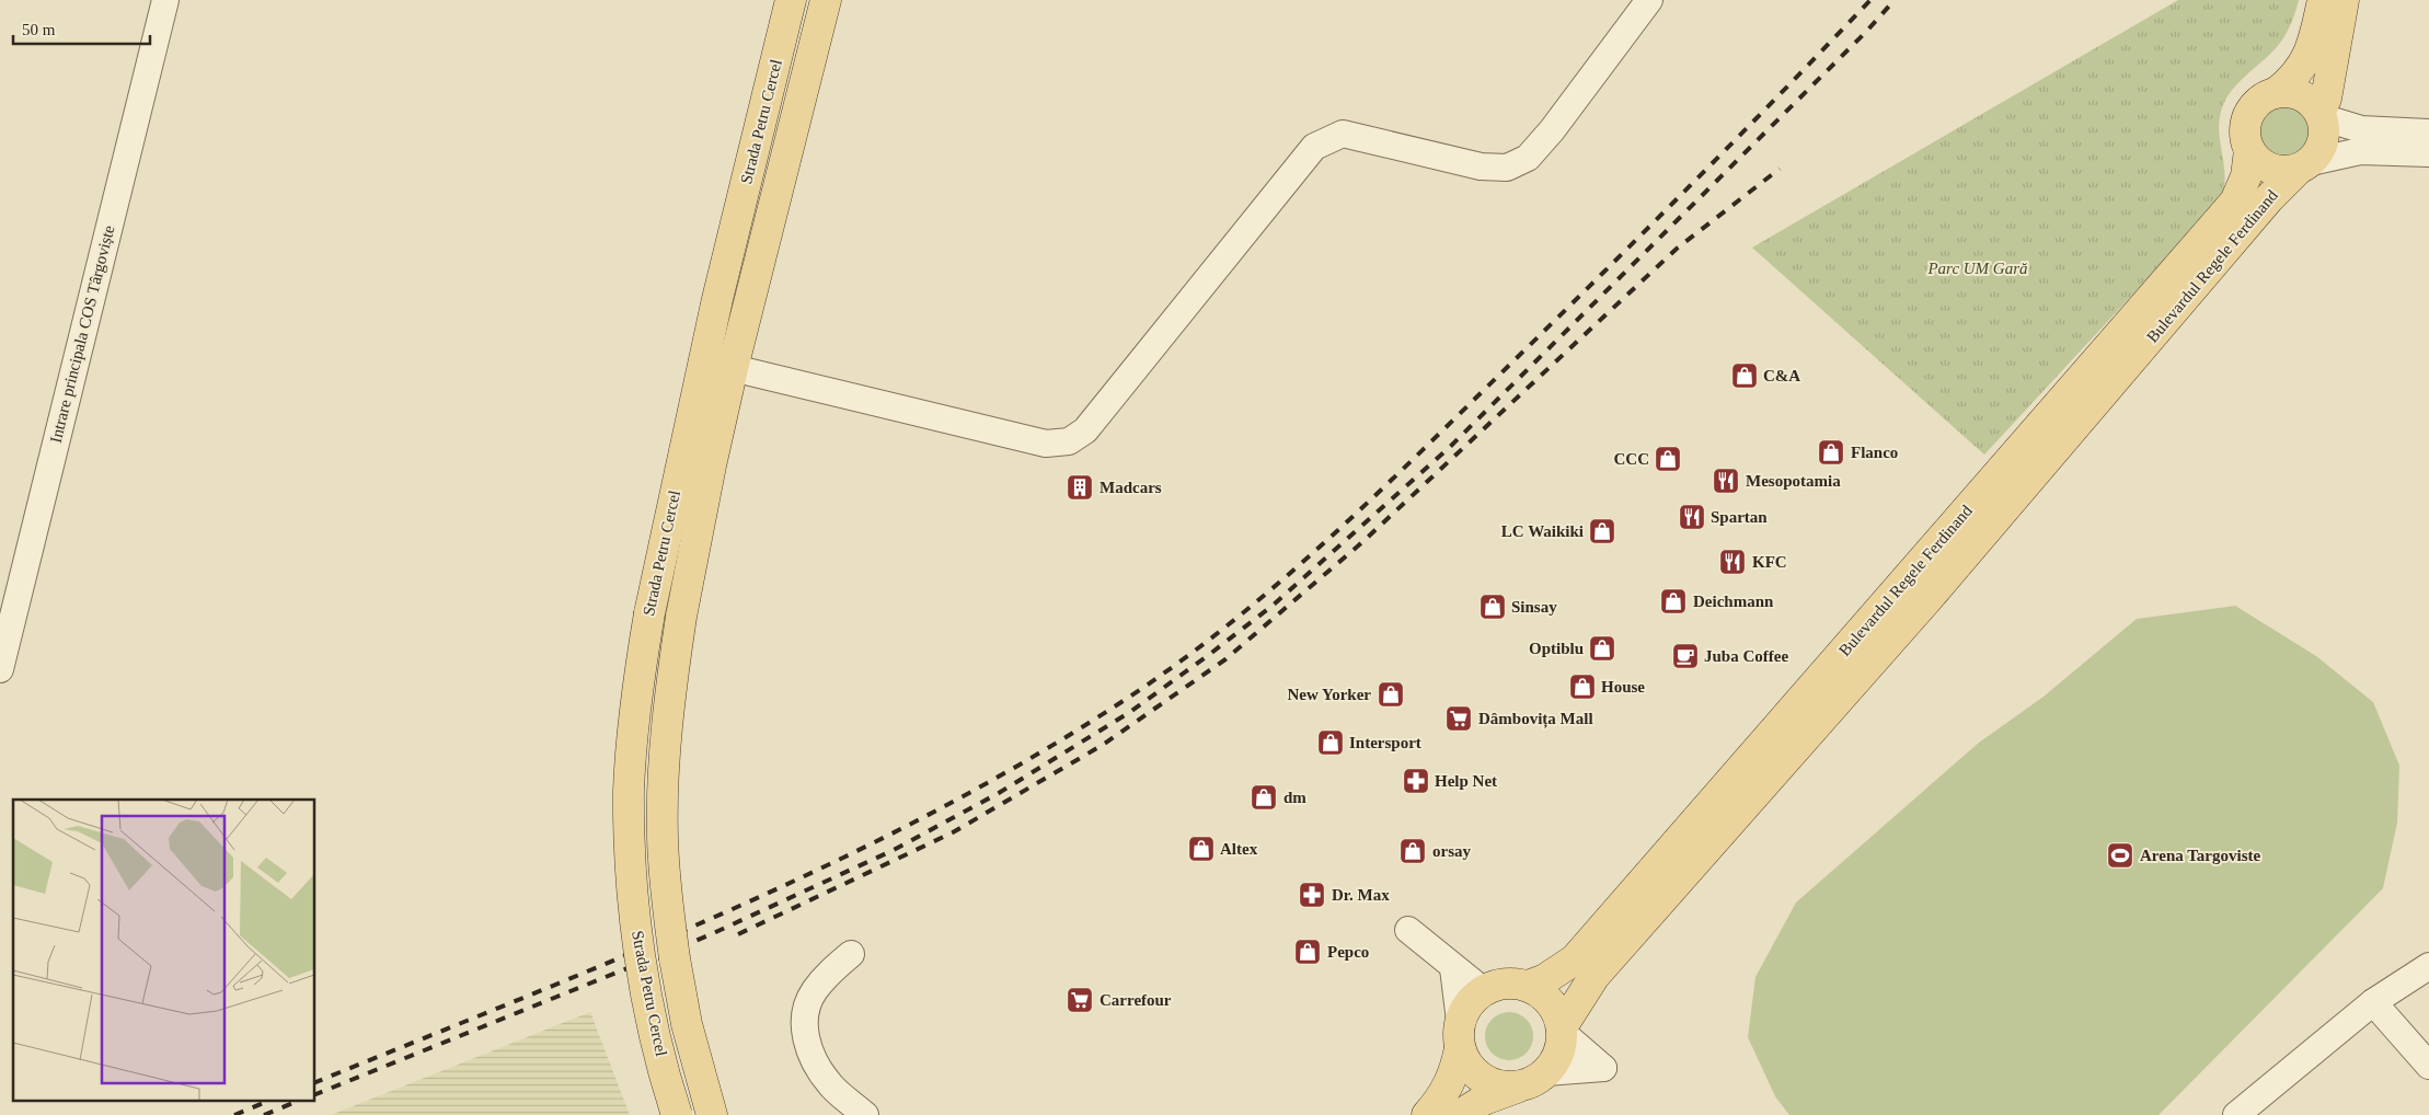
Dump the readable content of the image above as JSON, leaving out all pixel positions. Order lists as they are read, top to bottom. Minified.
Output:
{"streets":{"main road":["Strada Petru Cercel","Bulevardul Regele Ferdinand"],"street":["Intrare principala COS Târgoviște"]},"parks":["Parc UM Gară"],"places":{"shop":["C&A","Flanco","CCC","LC Waikiki","Deichmann","Sinsay","Optiblu","House","New Yorker","Intersport","dm","Altex","orsay","Pepco"],"restaurant":["Mesopotamia","Spartan","KFC"],"building":["Madcars"],"cafe":["Juba Coffee"],"supermarket":["Dâmbovița Mall","Carrefour"],"pharmacy":["Help Net","Dr. Max"],"sports":["Arena Targoviste"]},"scale_bar":"50 m"}
